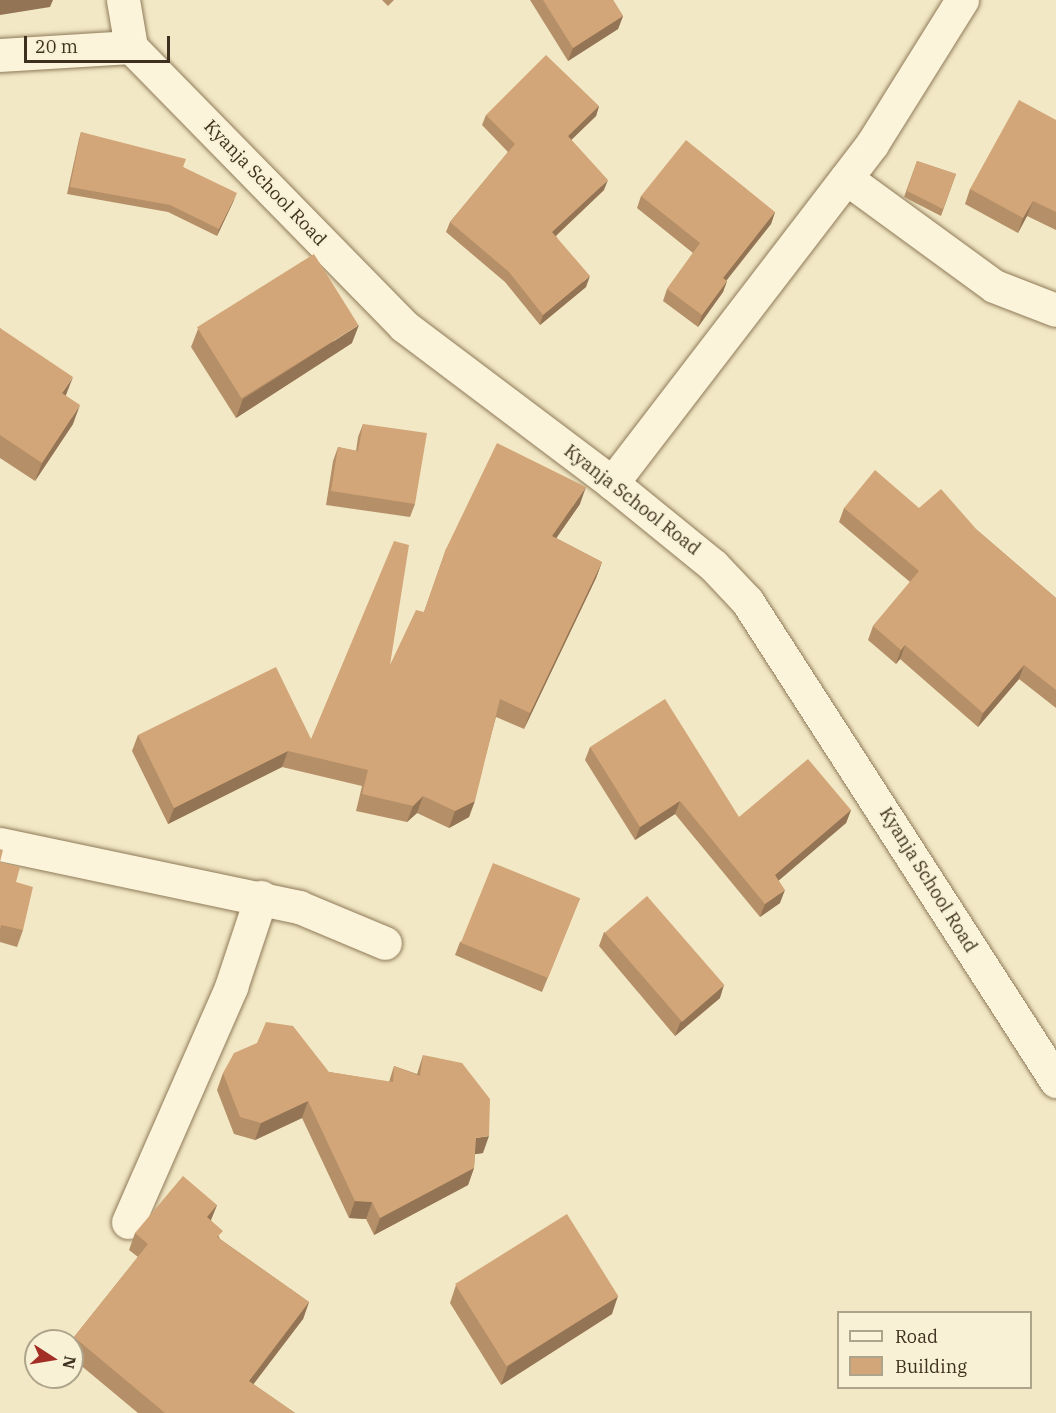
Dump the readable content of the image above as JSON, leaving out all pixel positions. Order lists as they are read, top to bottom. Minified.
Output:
{"streets":{"street":["Kyanja School Road"]},"legend":["Road","Building"],"scale_bar":"20 m","north":"right"}
